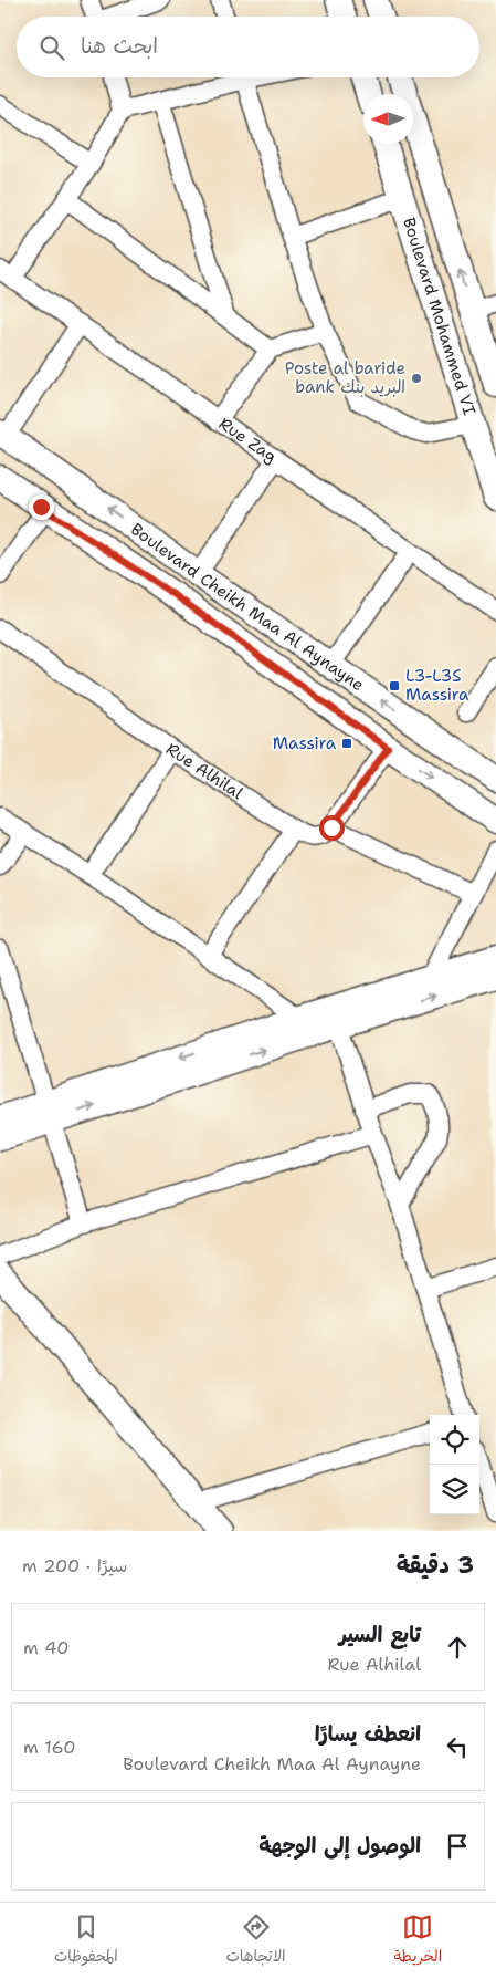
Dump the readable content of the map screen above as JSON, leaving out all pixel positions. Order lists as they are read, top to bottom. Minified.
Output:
{"streets":{"street":["Boulevard Mohammed VI","Rue Zag","Boulevard Cheikh Maa Al Aynayne","Rue Alhilal"]},"places":{"other":["Poste al baride bank البريد بنك"],"transit":["L3-L3S Massira","Massira"]},"north":"left","page":{"search":"ابحث هنا","heading":["3 دقيقة","سيرًا · 200 m"],"list":[["تابع السير","Rue Alhilal","40 m"],["انعطف يسارًا","Boulevard Cheikh Maa Al Aynayne","160 m"],"الوصول إلى الوجهة"],"nav":["الخريطة","الاتجاهات","المحفوظات"]}}
